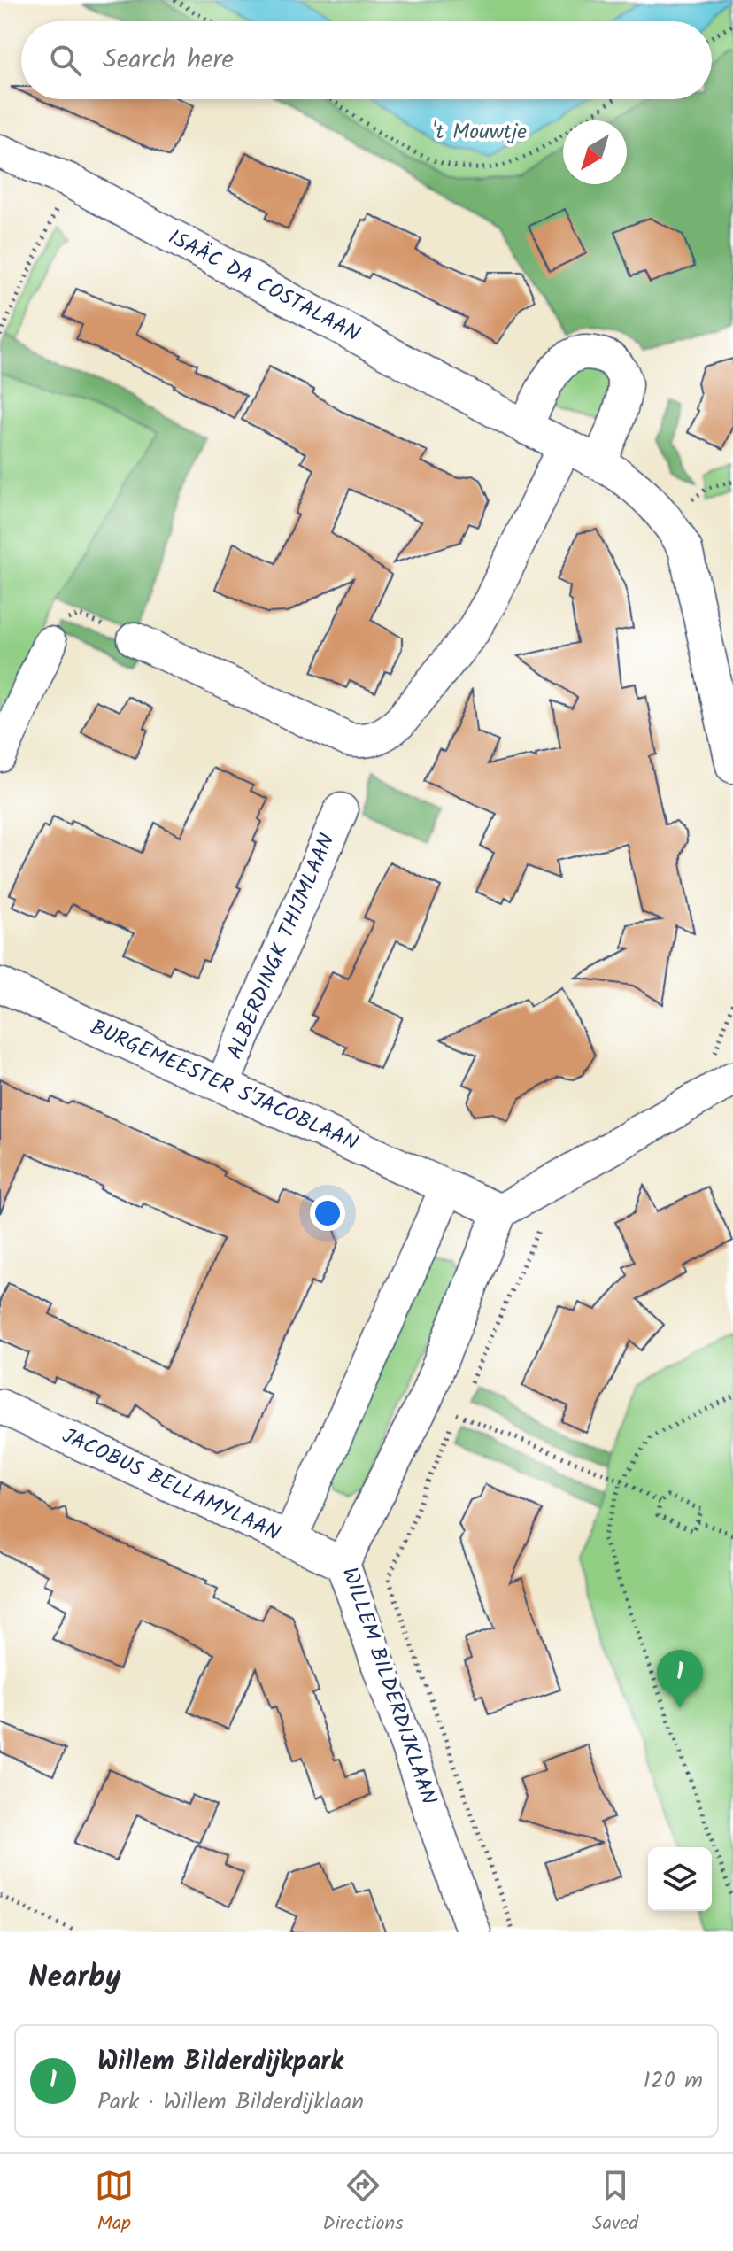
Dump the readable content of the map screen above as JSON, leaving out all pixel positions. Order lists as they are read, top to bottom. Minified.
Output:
{"streets":{"street":["ISAÄC DA COSTALAAN","ALBERDINGK THIJMLAAN","BURGEMEESTER S'JACOBLAAN","JACOBUS BELLAMYLAAN","WILLEM BILDERDIJKLAAN"]},"crossings":[["ALBERDINGK THIJMLAAN","BURGEMEESTER S'JACOBLAAN"],["JACOBUS BELLAMYLAAN","WILLEM BILDERDIJKLAAN"]],"parks":["'t Mouwtje"],"north":"bottom left","page":{"search":"Search here","pins":"1","heading":"Nearby","list":[{"mark":"1","name":"Willem Bilderdijkpark","note":"Park · Willem Bilderdijklaan","value":"120 m"}],"nav":["Map","Directions","Saved"]}}
